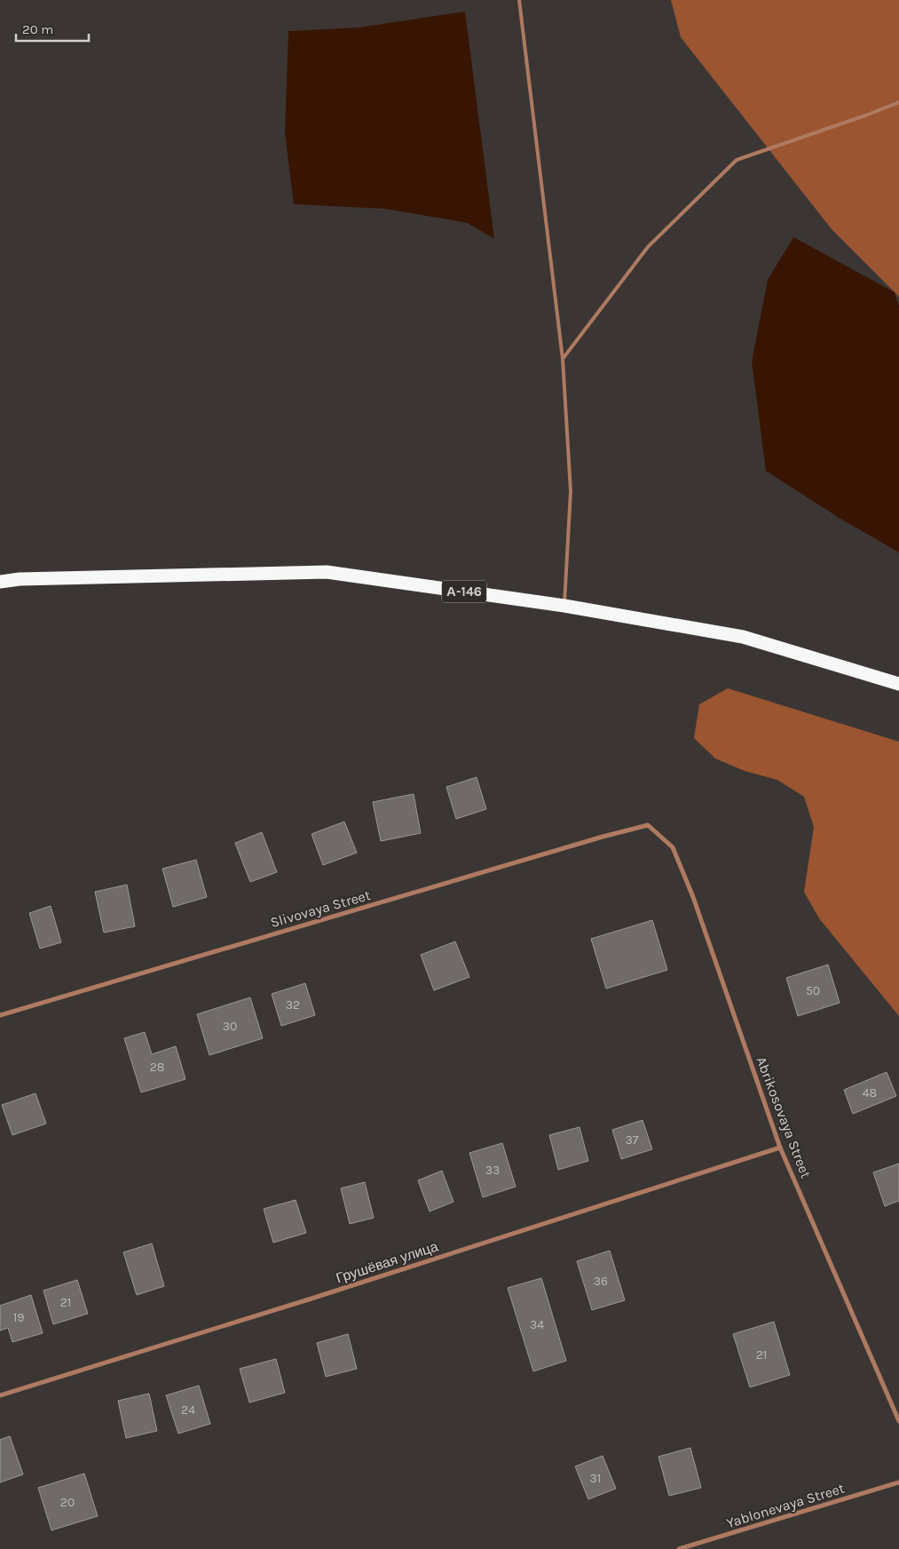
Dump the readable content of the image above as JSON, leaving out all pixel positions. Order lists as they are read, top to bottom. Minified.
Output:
{"streets":{"highway":["А-146"],"street":["Slivovaya Street","Abrikosovaya Street","Грушёвая улица","Yablonevaya Street"]},"crossings":[["Slivovaya Street","Abrikosovaya Street"],["Abrikosovaya Street","Грушёвая улица"]],"house_numbers":["50","32","30","28","48","37","33","36","21","19","34","21","24","31","20"],"scale_bar":"20 m"}
